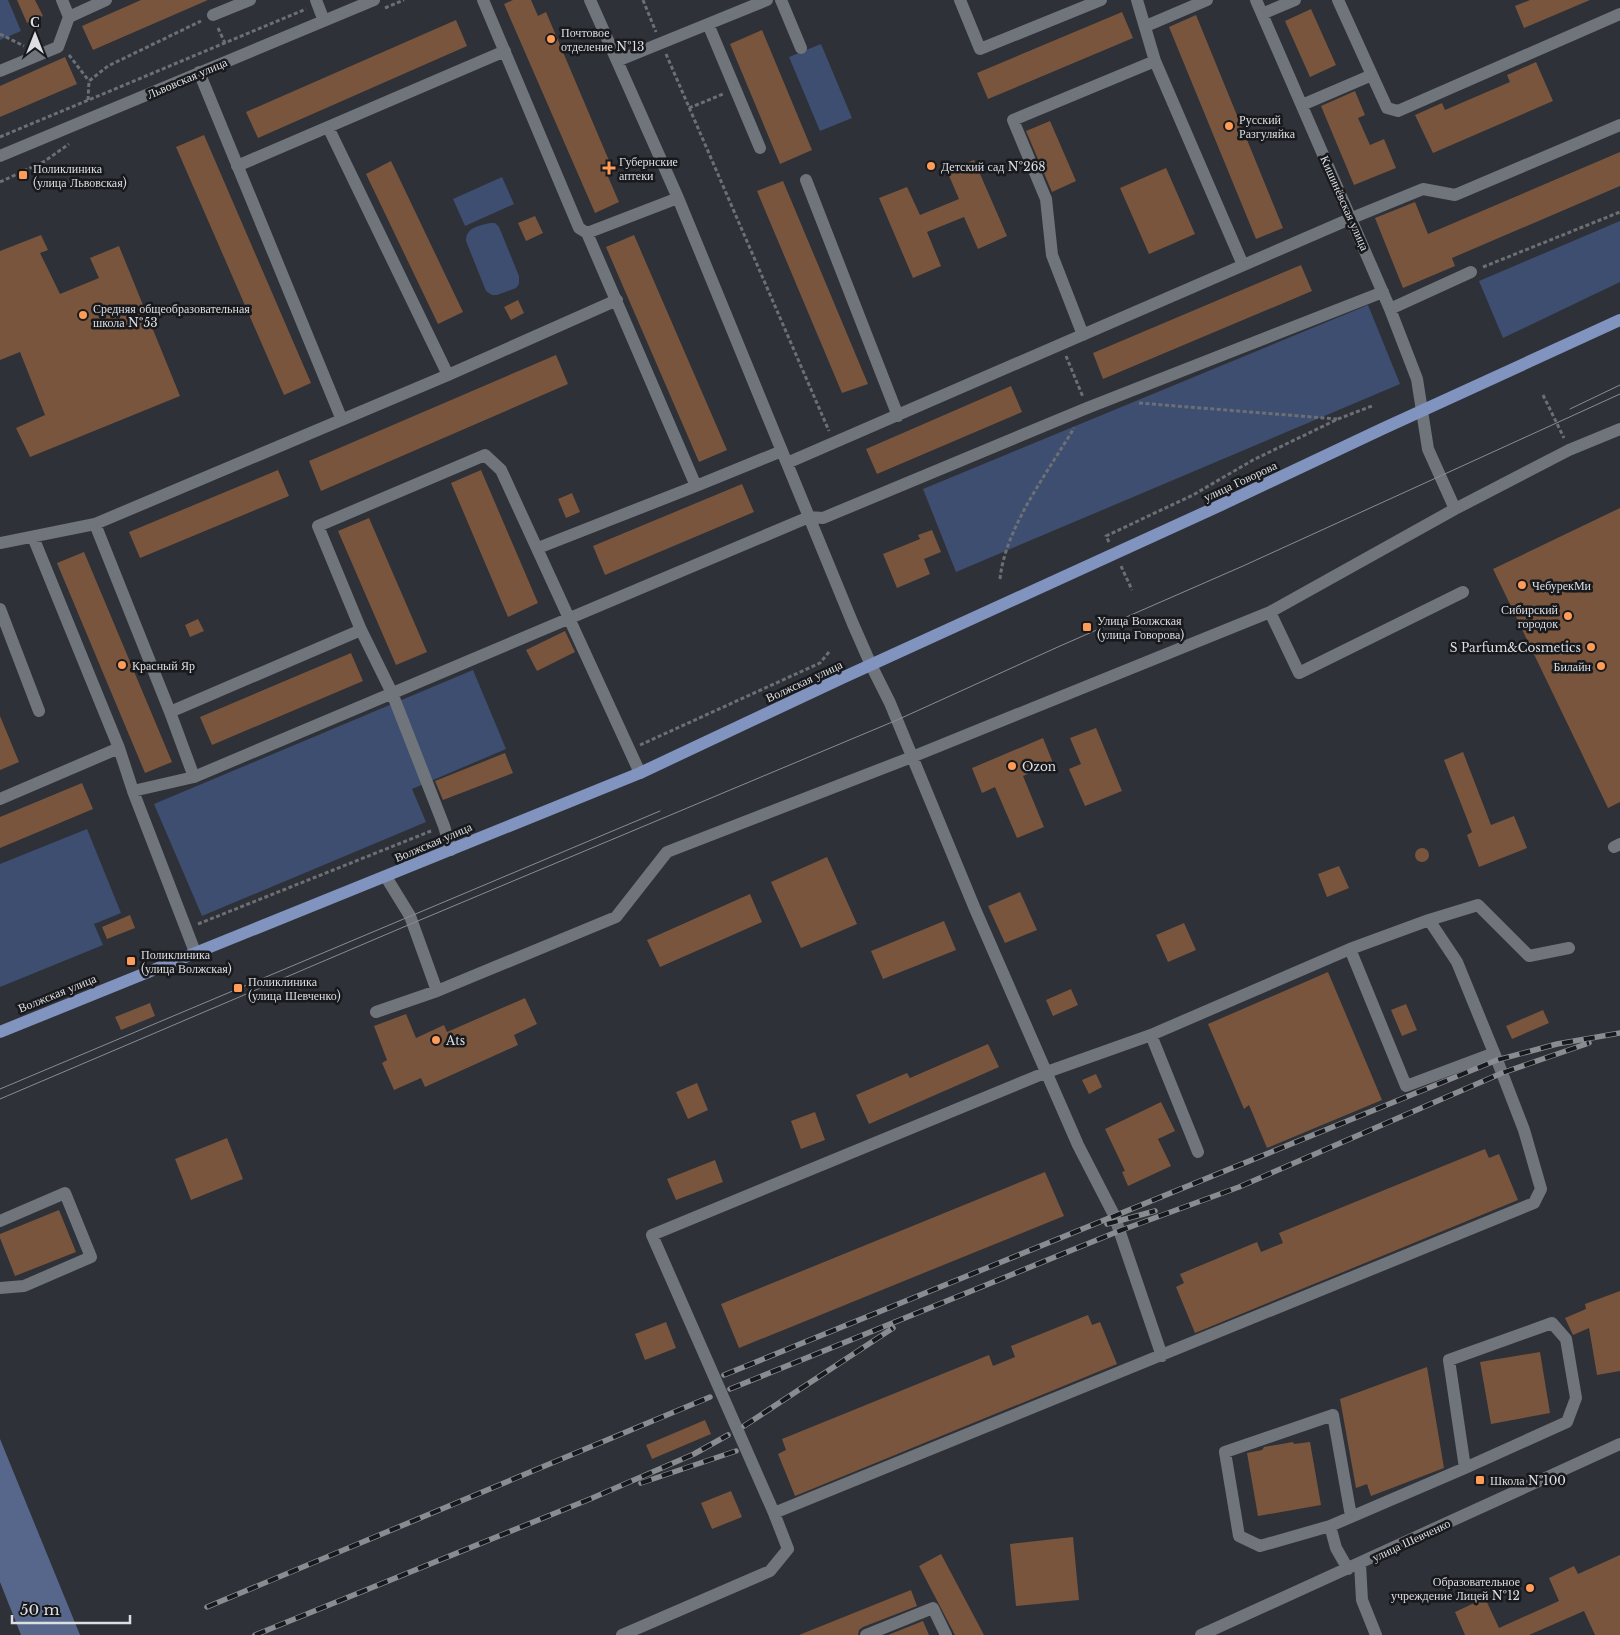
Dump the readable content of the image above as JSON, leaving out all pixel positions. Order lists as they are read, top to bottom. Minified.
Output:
{"streets":{"main road":["улица Говорова","Волжская улица"],"street":["Львовская улица","Кишинёвская улица","улица Шевченко"]},"crossings":[["Кишинёвская улица","улица Говорова"],["улица Говорова","Волжская улица"]],"places":{"other":["Почтовое отделение №13","Русский Разгуляйка","Детский сад №268","Средняя общеобразовательная школа №53","ЧебурекМи","Сибирский городок","S Parfum&Cosmetics","Красный Яр","Билайн","Ozon","Ats","Образовательное учреждение Лицей №12"],"health":["Губернские аптеки"],"transit":["Поликлиника (улица Львовская)","Улица Волжская (улица Говорова)","Поликлиника (улица Волжская)","Поликлиника (улица Шевченко)","Школа №100"]},"scale_bar":"50 m","north":"top"}
